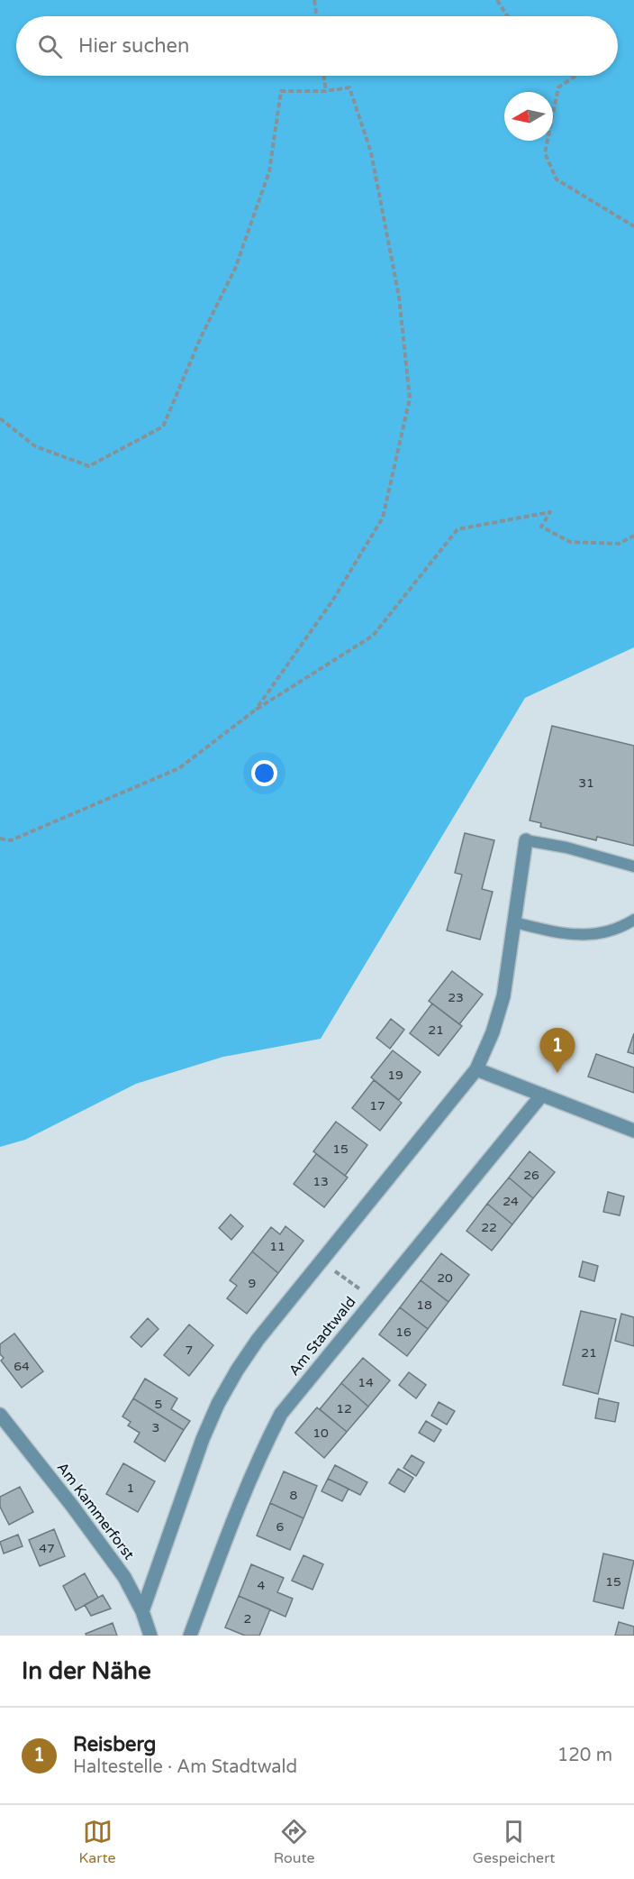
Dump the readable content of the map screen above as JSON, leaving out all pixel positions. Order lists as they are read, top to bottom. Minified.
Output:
{"streets":{"street":["Am Stadtwald","Am Kammerforst"]},"house_numbers":["31","23","21","19","17","15","26","13","24","22","11","20","9","18","16","7","21","64","14","5","12","3","10","1","8","6","47","15","4","2"],"north":"left","page":{"search":"Hier suchen","pins":"1","heading":"In der Nähe","list":[{"mark":"1","name":"Reisberg","note":"Haltestelle · Am Stadtwald","value":"120 m"}],"nav":["Karte","Route","Gespeichert"]}}
